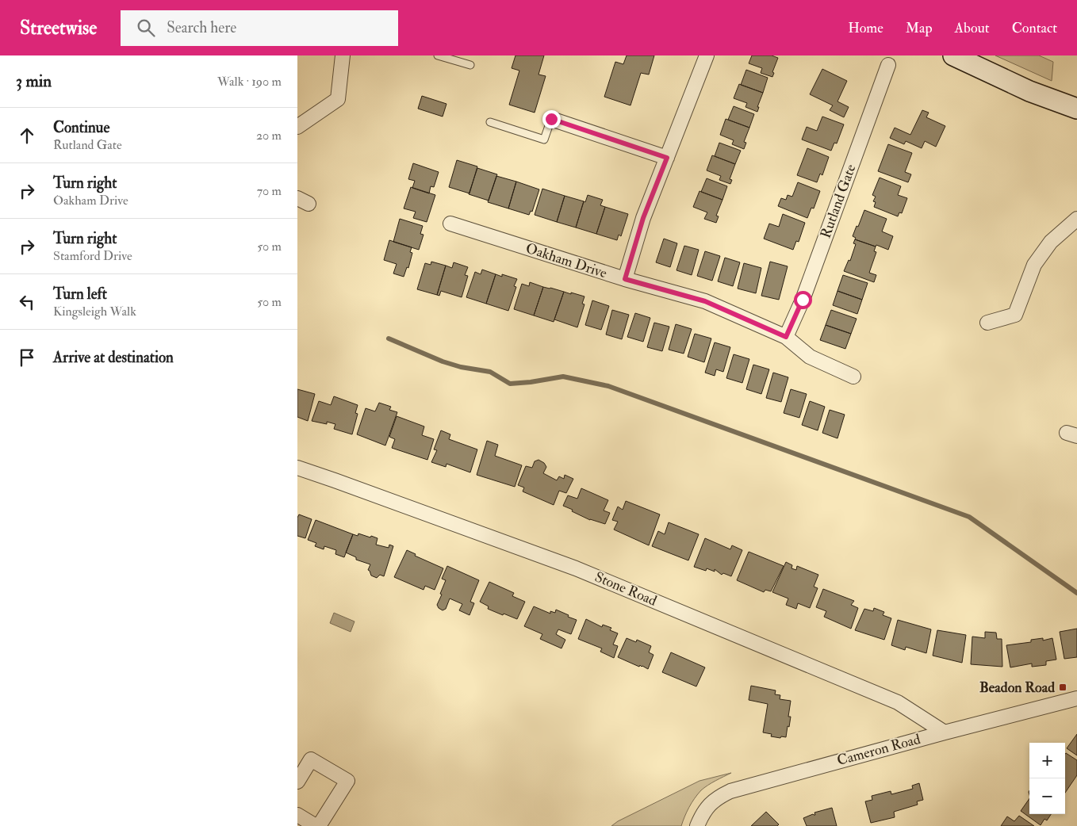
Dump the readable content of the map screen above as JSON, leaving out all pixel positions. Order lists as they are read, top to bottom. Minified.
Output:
{"streets":{"street":["Rutland Gate","Oakham Drive","Stone Road","Cameron Road"]},"crossings":[["Rutland Gate","Oakham Drive"],["Stone Road","Cameron Road"]],"places":{"transit":["Beadon Road"]},"page":{"header":"Streetwise","search":"Search here","nav":["Home","Map","About","Contact"],"heading":["3 min","Walk · 190 m"],"list":[["Continue","Rutland Gate","20 m"],["Turn right","Oakham Drive","70 m"],["Turn right","Stamford Drive","50 m"],["Turn left","Kingsleigh Walk","50 m"],"Arrive at destination"],"map_buttons":["+","−"]}}
